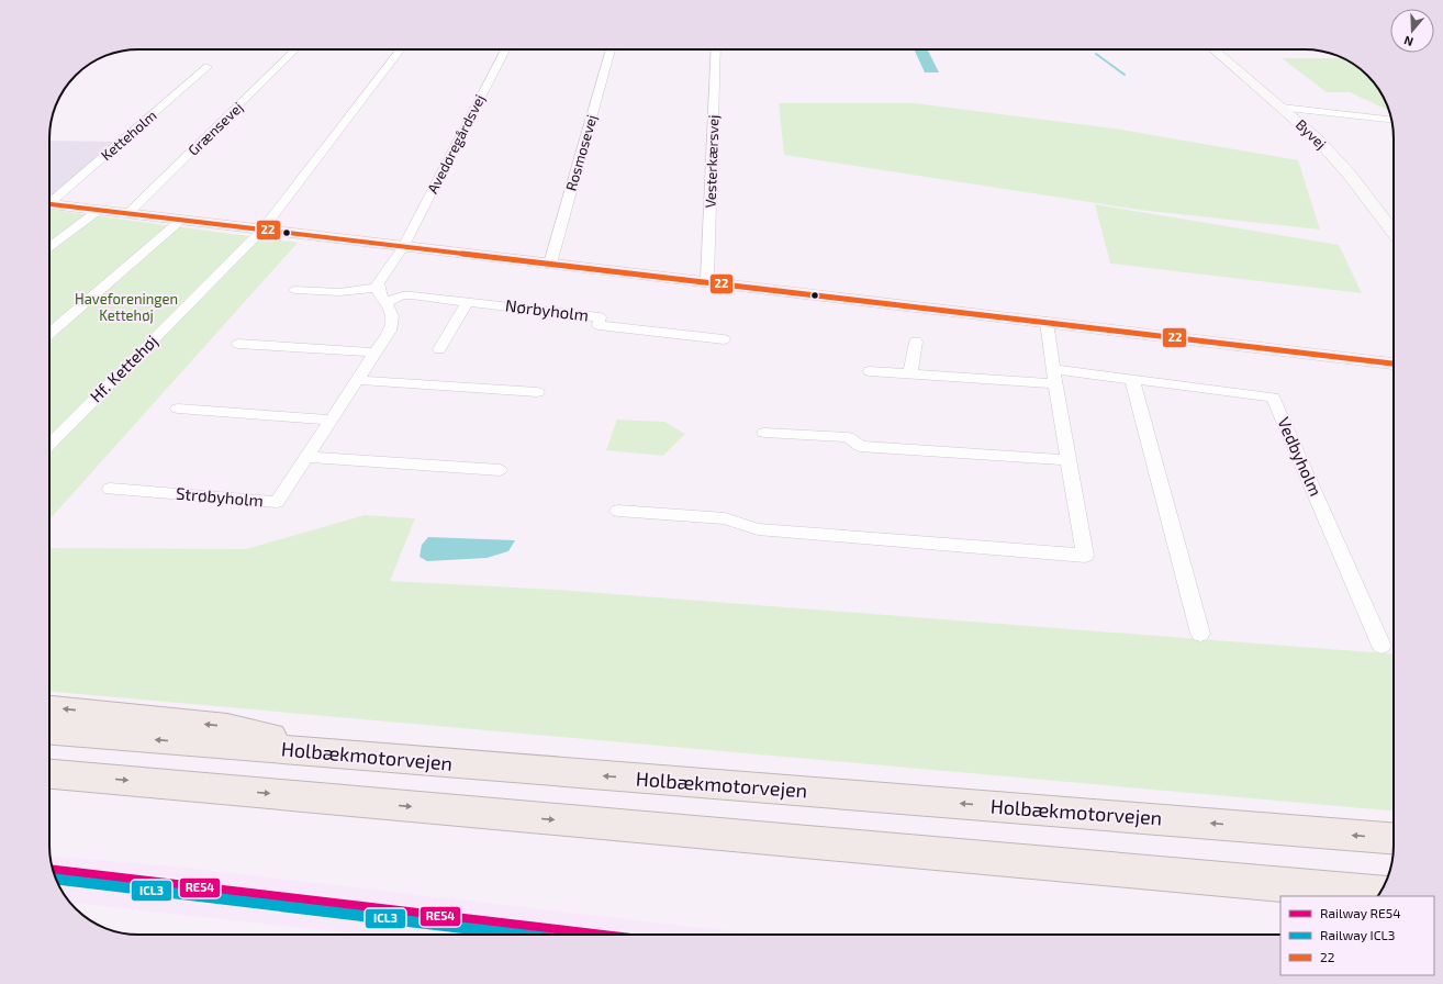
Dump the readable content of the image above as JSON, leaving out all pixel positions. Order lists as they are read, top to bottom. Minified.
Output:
{"streets":{"highway":["Holbækmotorvejen"],"street":["Grænsevej","Byvej","Ketteholm","Avedøregårdsvej","Rosmosevej","Vesterkærsvej","Nørbyholm","Hf. Kettehøj","Vedbyholm","Strøbyholm"]},"crossings":[["Nørbyholm","Strøbyholm"]],"parks":["Haveforeningen Kettehøj"],"lines":["transit line 22","rail line RE54","rail line ICL3"],"legend":["Railway RE54","Railway ICL3","22"],"north":"bottom"}
